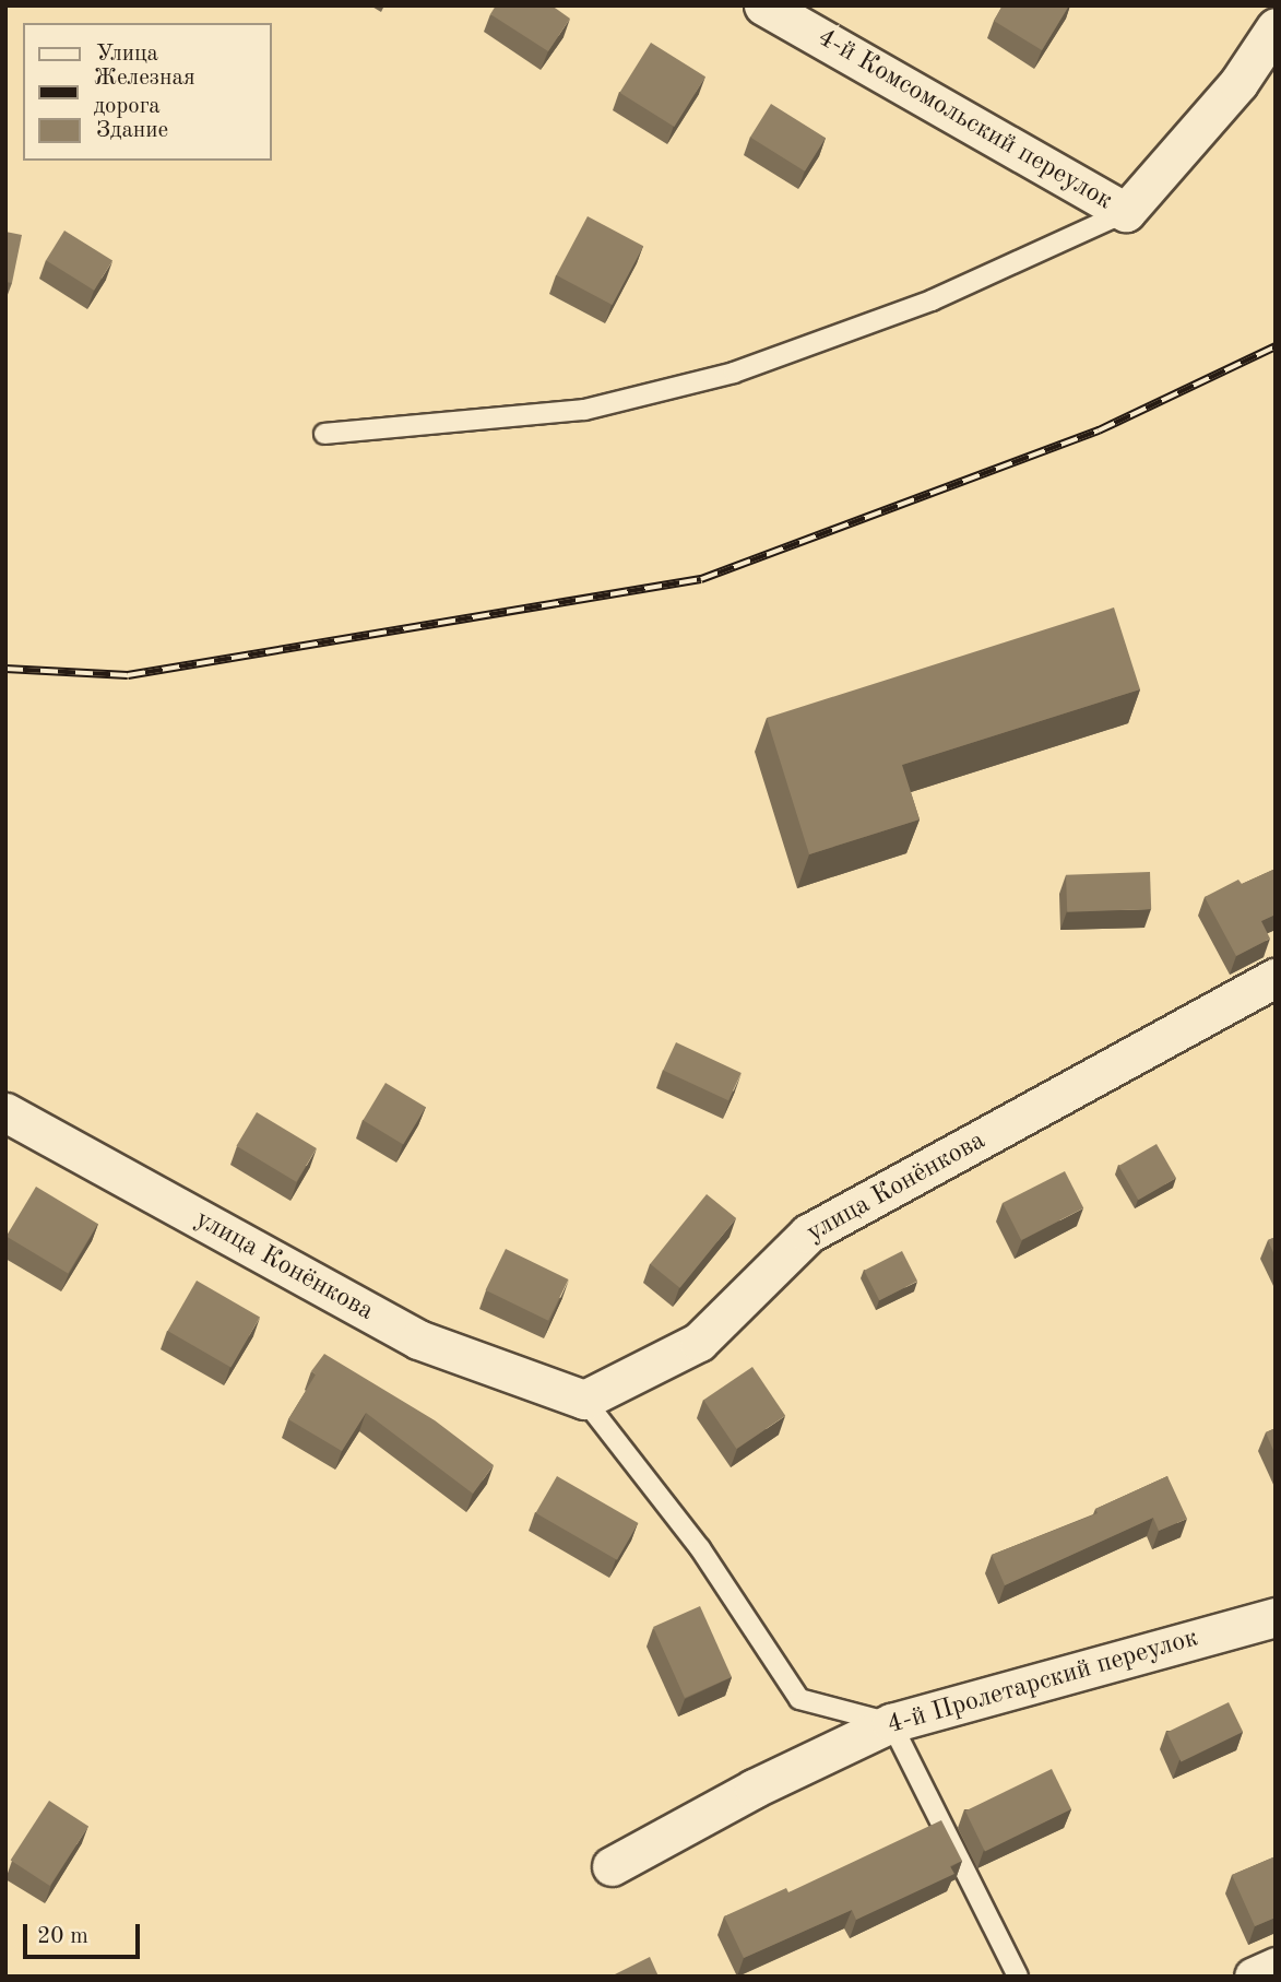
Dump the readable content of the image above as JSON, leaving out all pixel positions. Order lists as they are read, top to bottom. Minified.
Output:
{"streets":{"street":["4-й Комсомольский переулок","улица Конёнкова","4-й Пролетарский переулок"]},"legend":["Улица","Железная дорога","Здание"],"scale_bar":"20 m"}
